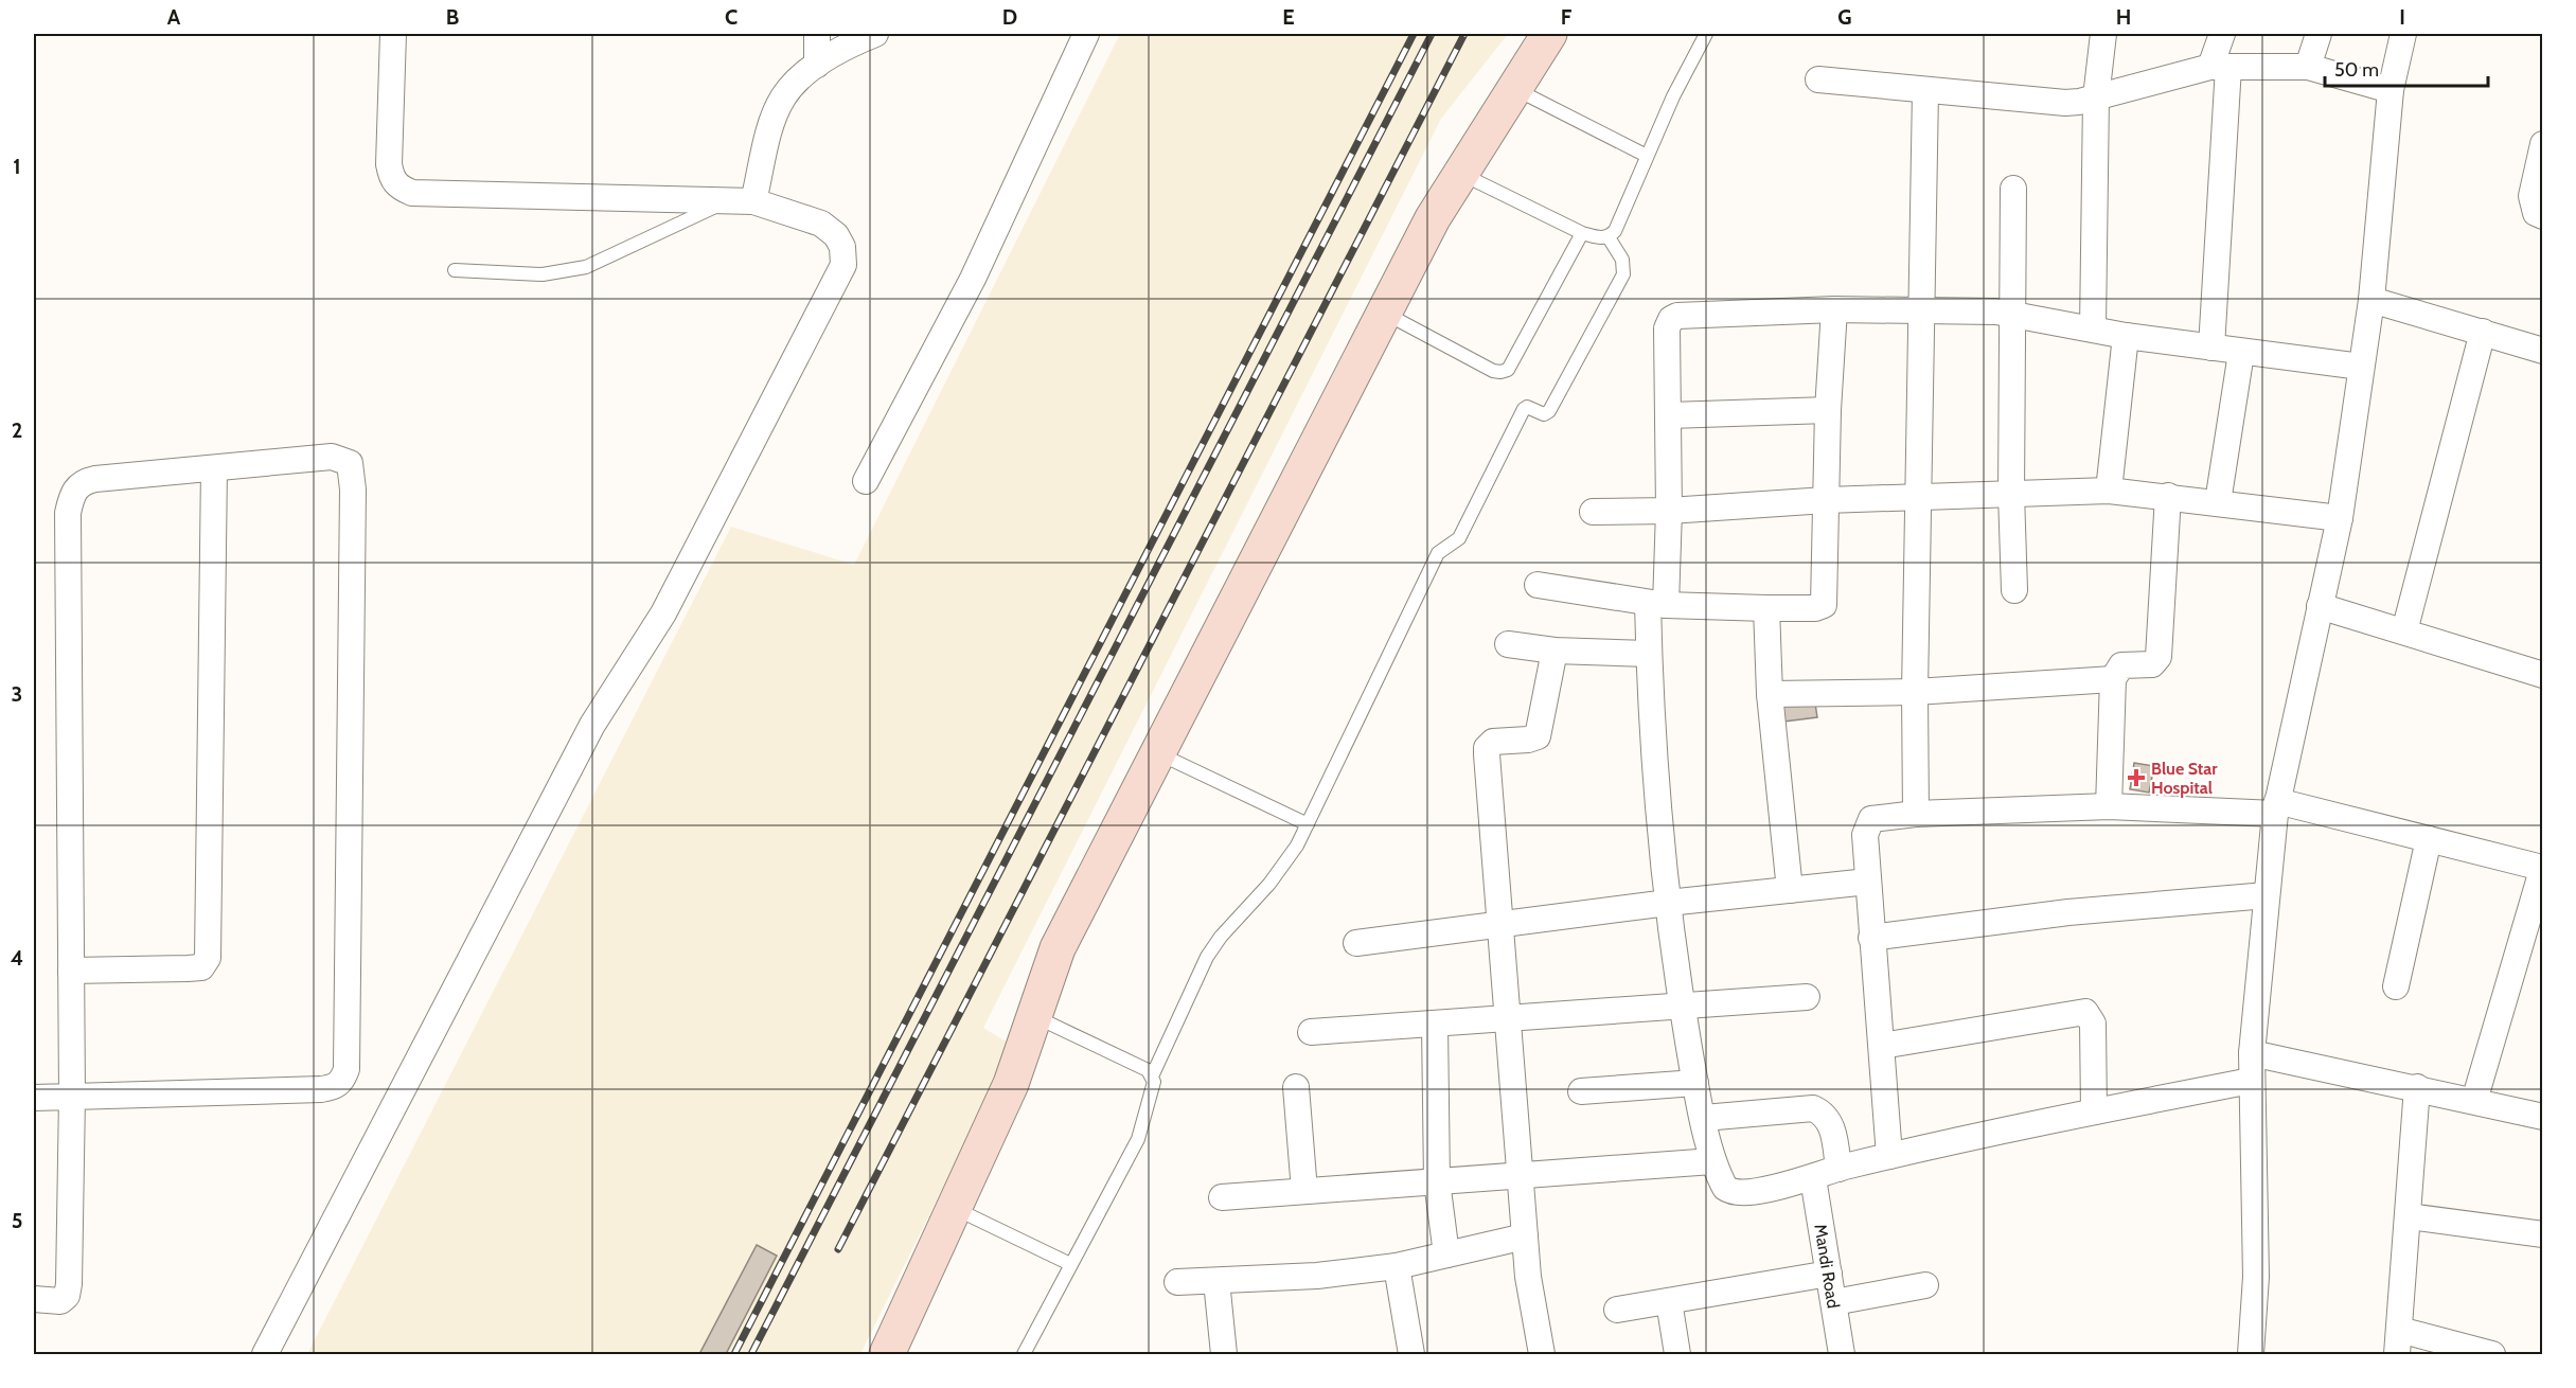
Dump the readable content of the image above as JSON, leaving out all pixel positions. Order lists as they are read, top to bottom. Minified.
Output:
{"streets":{"street":["Mandi Road"]},"places":{"health":["Blue Star Hospital"]},"scale_bar":"50 m","grid":{"columns":["A","B","C","D","E","F","G","H","I"],"rows":["1","2","3","4","5"]}}
